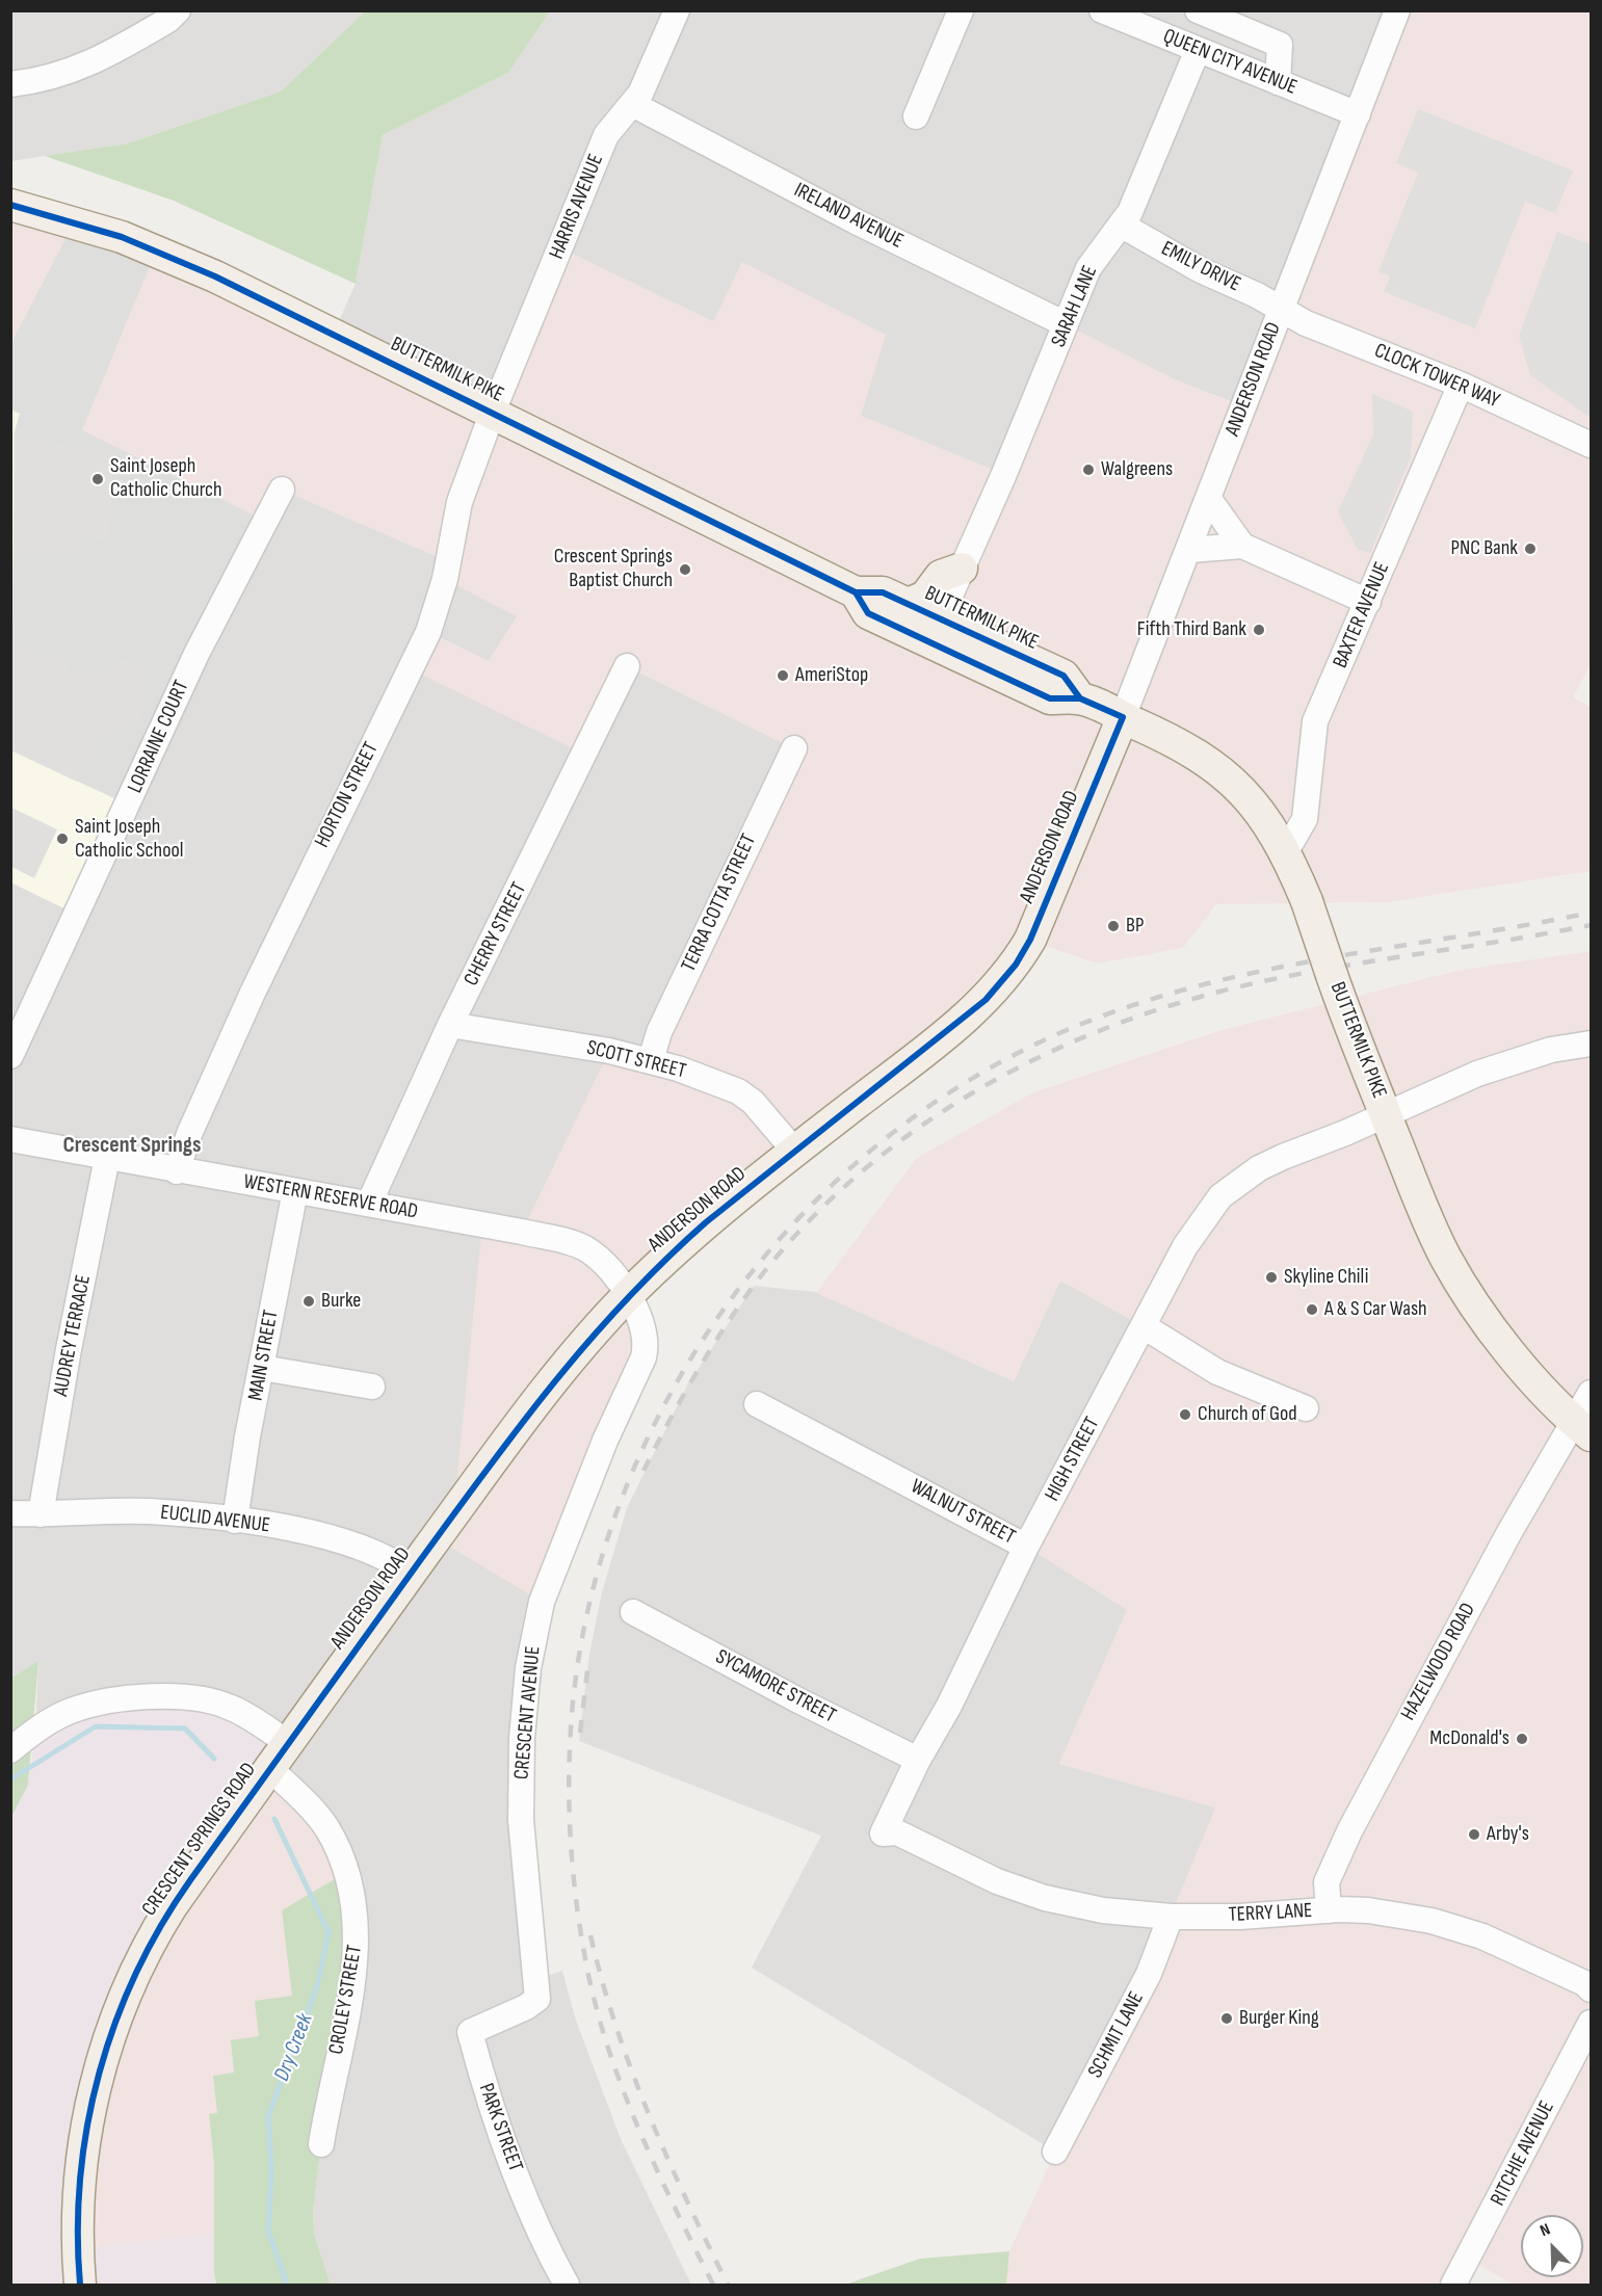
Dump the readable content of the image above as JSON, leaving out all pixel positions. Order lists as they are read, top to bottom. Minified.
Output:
{"streets":{"main road":["BUTTERMILK PIKE","ANDERSON ROAD","CRESCENT SPRINGS ROAD"],"street":["QUEEN CITY AVENUE","HARRIS AVENUE","IRELAND AVENUE","EMILY DRIVE","SARAH LANE","CLOCK TOWER WAY","BAXTER AVENUE","LORRAINE COURT","HORTON STREET","TERRA COTTA STREET","CHERRY STREET","SCOTT STREET","WESTERN RESERVE ROAD","AUDREY TERRACE","MAIN STREET","HIGH STREET","WALNUT STREET","EUCLID AVENUE","HAZELWOOD ROAD","SYCAMORE STREET","CRESCENT AVENUE","TERRY LANE","CROLEY STREET","SCHMIT LANE","PARK STREET","RITCHIE AVENUE"]},"crossings":[["QUEEN CITY AVENUE","SARAH LANE"],["QUEEN CITY AVENUE","ANDERSON ROAD"],["HARRIS AVENUE","IRELAND AVENUE"],["HARRIS AVENUE","BUTTERMILK PIKE"],["HARRIS AVENUE","HORTON STREET"],["IRELAND AVENUE","SARAH LANE"],["EMILY DRIVE","SARAH LANE"],["EMILY DRIVE","CLOCK TOWER WAY"],["EMILY DRIVE","ANDERSON ROAD"],["SARAH LANE","BUTTERMILK PIKE"],["BUTTERMILK PIKE","ANDERSON ROAD"],["BUTTERMILK PIKE","BAXTER AVENUE"],["BUTTERMILK PIKE","HORTON STREET"],["BUTTERMILK PIKE","HIGH STREET"],["BUTTERMILK PIKE","HAZELWOOD ROAD"],["CLOCK TOWER WAY","ANDERSON ROAD"],["CLOCK TOWER WAY","BAXTER AVENUE"],["ANDERSON ROAD","SCOTT STREET"],["ANDERSON ROAD","WESTERN RESERVE ROAD"],["ANDERSON ROAD","EUCLID AVENUE"],["ANDERSON ROAD","CRESCENT AVENUE"],["ANDERSON ROAD","CRESCENT SPRINGS ROAD"],["HORTON STREET","WESTERN RESERVE ROAD"],["TERRA COTTA STREET","SCOTT STREET"],["CHERRY STREET","SCOTT STREET"],["CHERRY STREET","WESTERN RESERVE ROAD"],["WESTERN RESERVE ROAD","AUDREY TERRACE"],["WESTERN RESERVE ROAD","MAIN STREET"],["WESTERN RESERVE ROAD","CRESCENT AVENUE"],["AUDREY TERRACE","EUCLID AVENUE"],["MAIN STREET","EUCLID AVENUE"],["HIGH STREET","WALNUT STREET"],["HIGH STREET","SYCAMORE STREET"],["HIGH STREET","TERRY LANE"],["HAZELWOOD ROAD","TERRY LANE"],["CRESCENT AVENUE","PARK STREET"],["CRESCENT SPRINGS ROAD","CROLEY STREET"],["TERRY LANE","SCHMIT LANE"]],"districts":["Crescent Springs"],"water":["Dry Creek"],"places":["Walgreens","Saint Joseph Catholic Church","PNC Bank","Crescent Springs Baptist Church","Fifth Third Bank","AmeriStop","Saint Joseph Catholic School","BP","Skyline Chili","Burke","A & S Car Wash","Church of God","McDonald's","Arby's","Burger King"],"north":"top left"}
